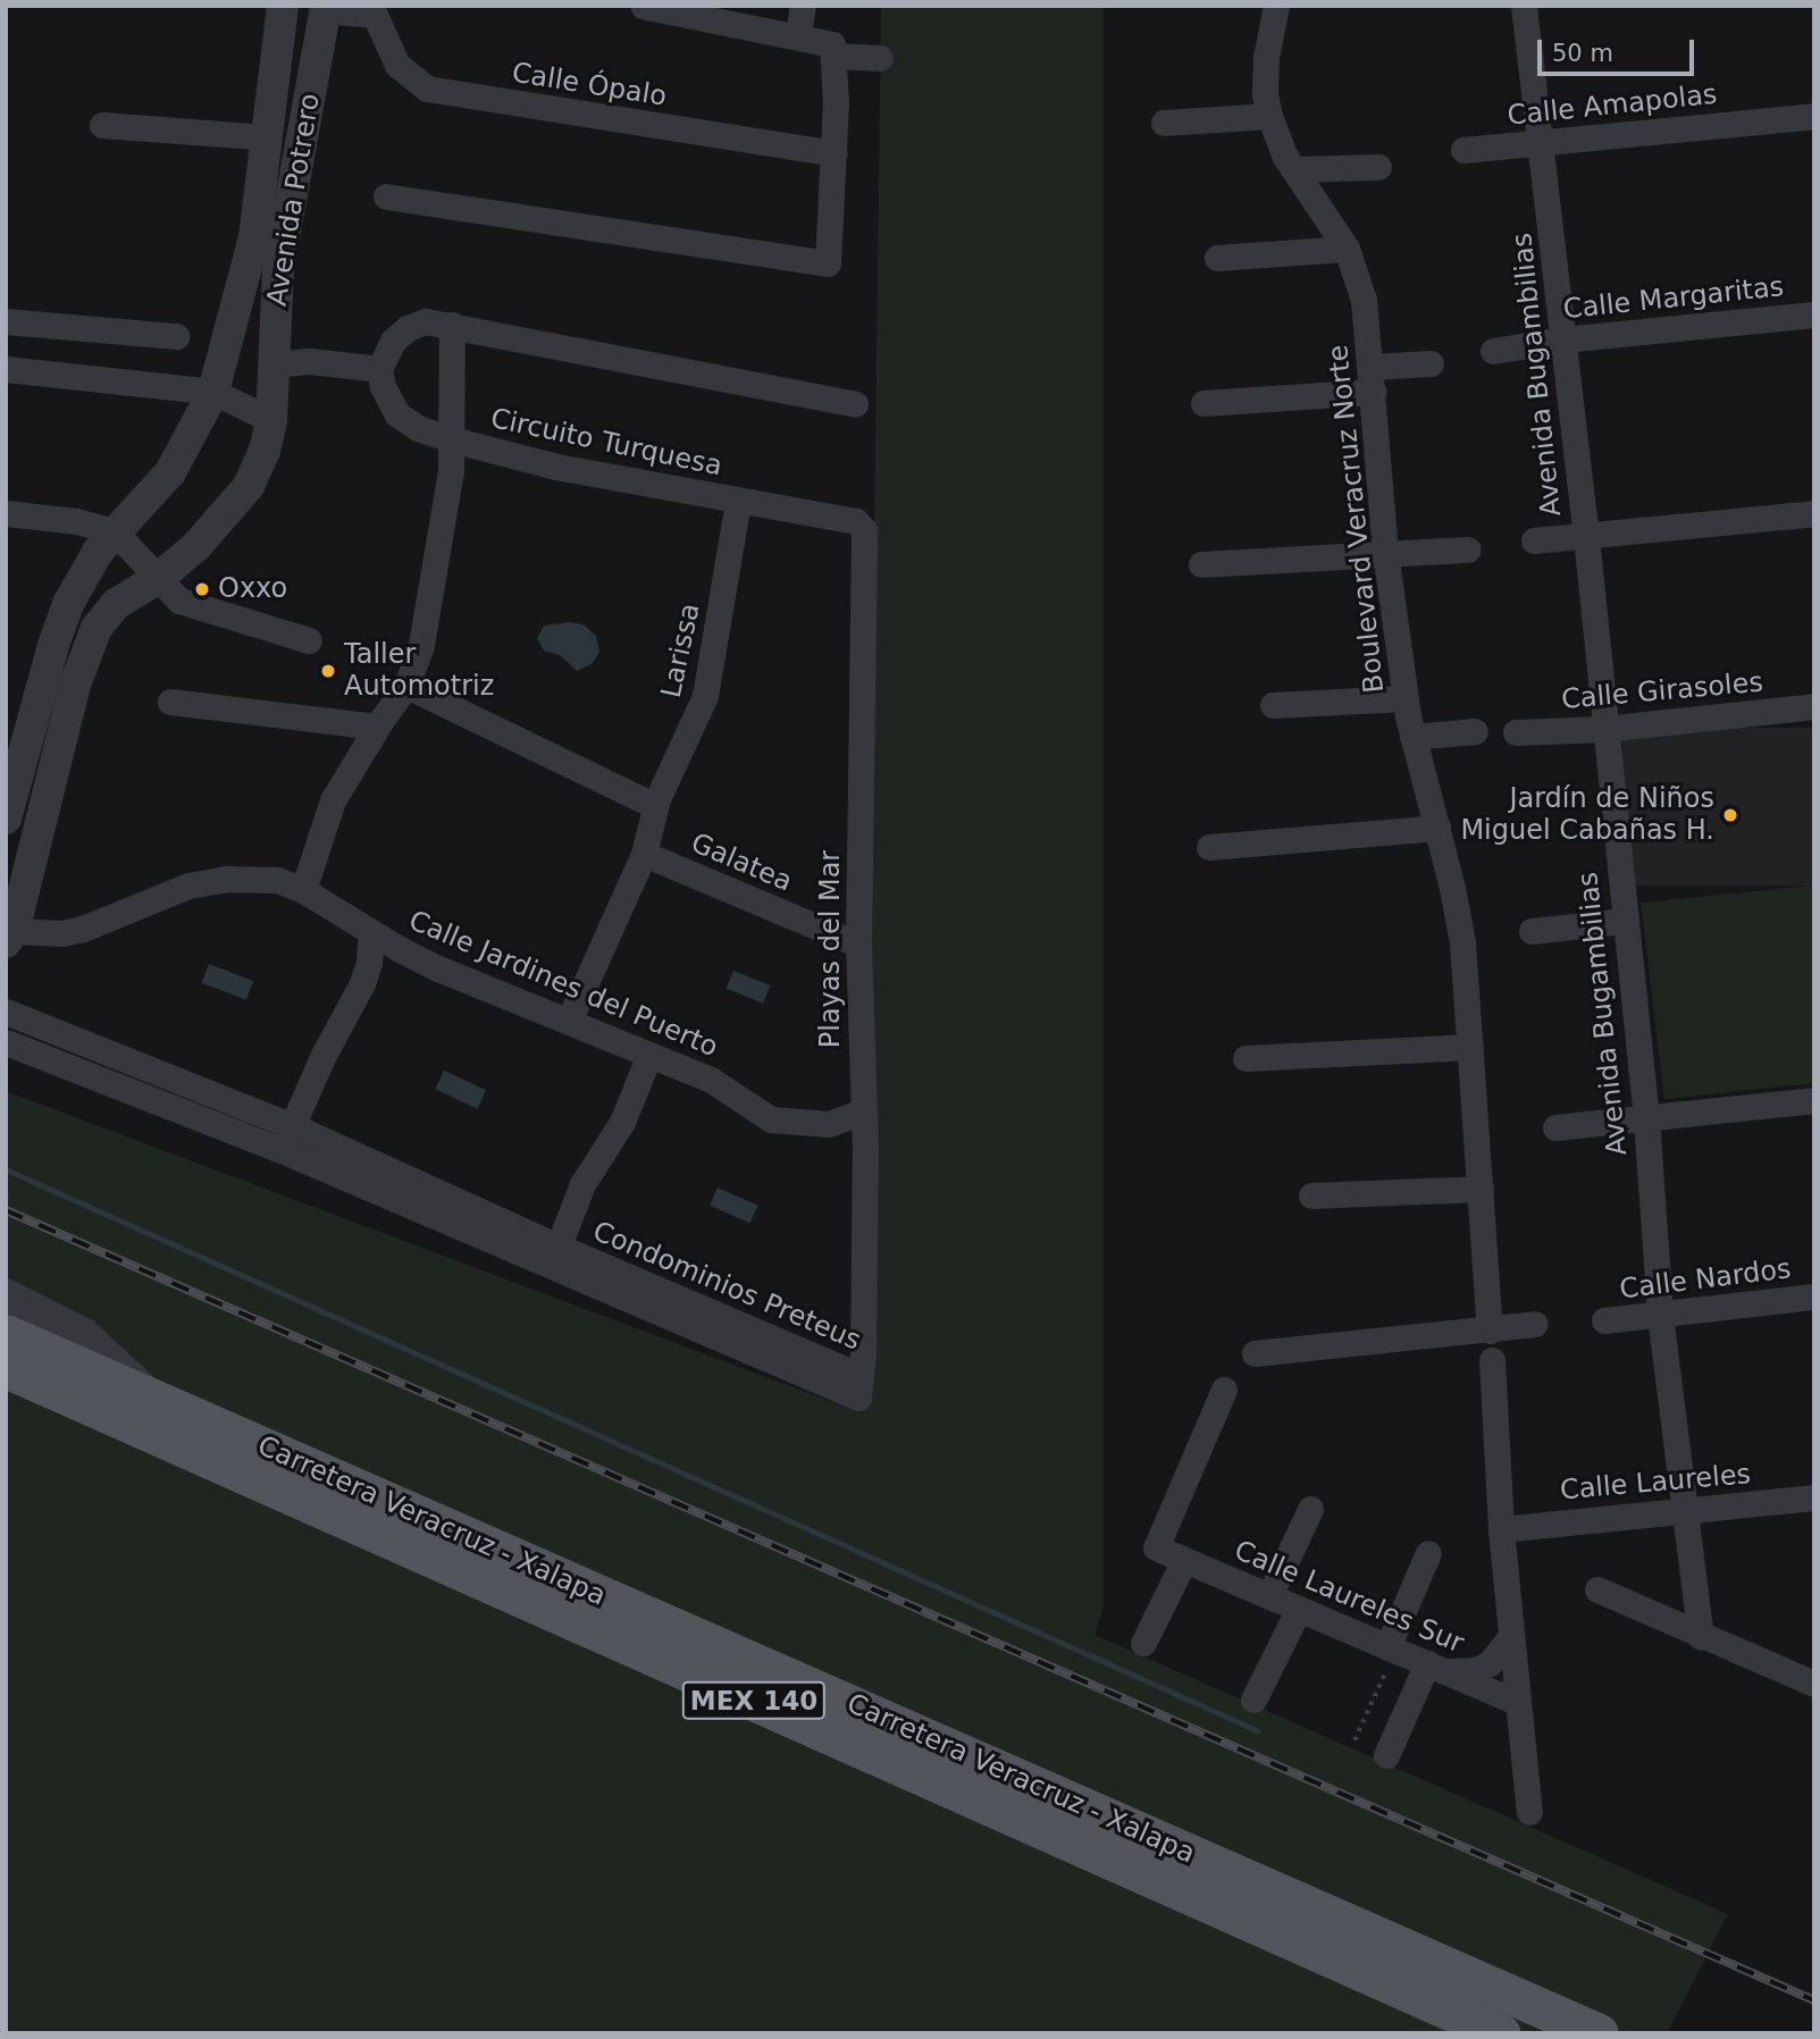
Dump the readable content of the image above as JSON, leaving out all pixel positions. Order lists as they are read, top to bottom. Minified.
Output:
{"streets":{"main road":["Carretera Veracruz - Xalapa","MEX 140"],"street":["Calle Ópalo","Calle Amapolas","Avenida Potrero","Calle Margaritas","Avenida Bugambilias","Circuito Turquesa","Boulevard Veracruz Norte","Larissa","Calle Girasoles","Galatea","Playas del Mar","Calle Jardines del Puerto","Calle Nardos","Condominios Preteus","Calle Laureles","Calle Laureles Sur"]},"crossings":[["Calle Amapolas","Avenida Bugambilias"],["Avenida Potrero","Calle Jardines del Puerto"],["Calle Margaritas","Avenida Bugambilias"],["Avenida Bugambilias","Calle Girasoles"],["Avenida Bugambilias","Calle Nardos"],["Avenida Bugambilias","Calle Laureles"],["Circuito Turquesa","Larissa"],["Circuito Turquesa","Playas del Mar"],["Larissa","Galatea"],["Larissa","Calle Jardines del Puerto"],["Galatea","Playas del Mar"],["Playas del Mar","Calle Jardines del Puerto"],["Playas del Mar","Condominios Preteus"]],"places":["Oxxo","Taller Automotriz","Jardín de Niños Miguel Cabañas H."],"scale_bar":"50 m"}
